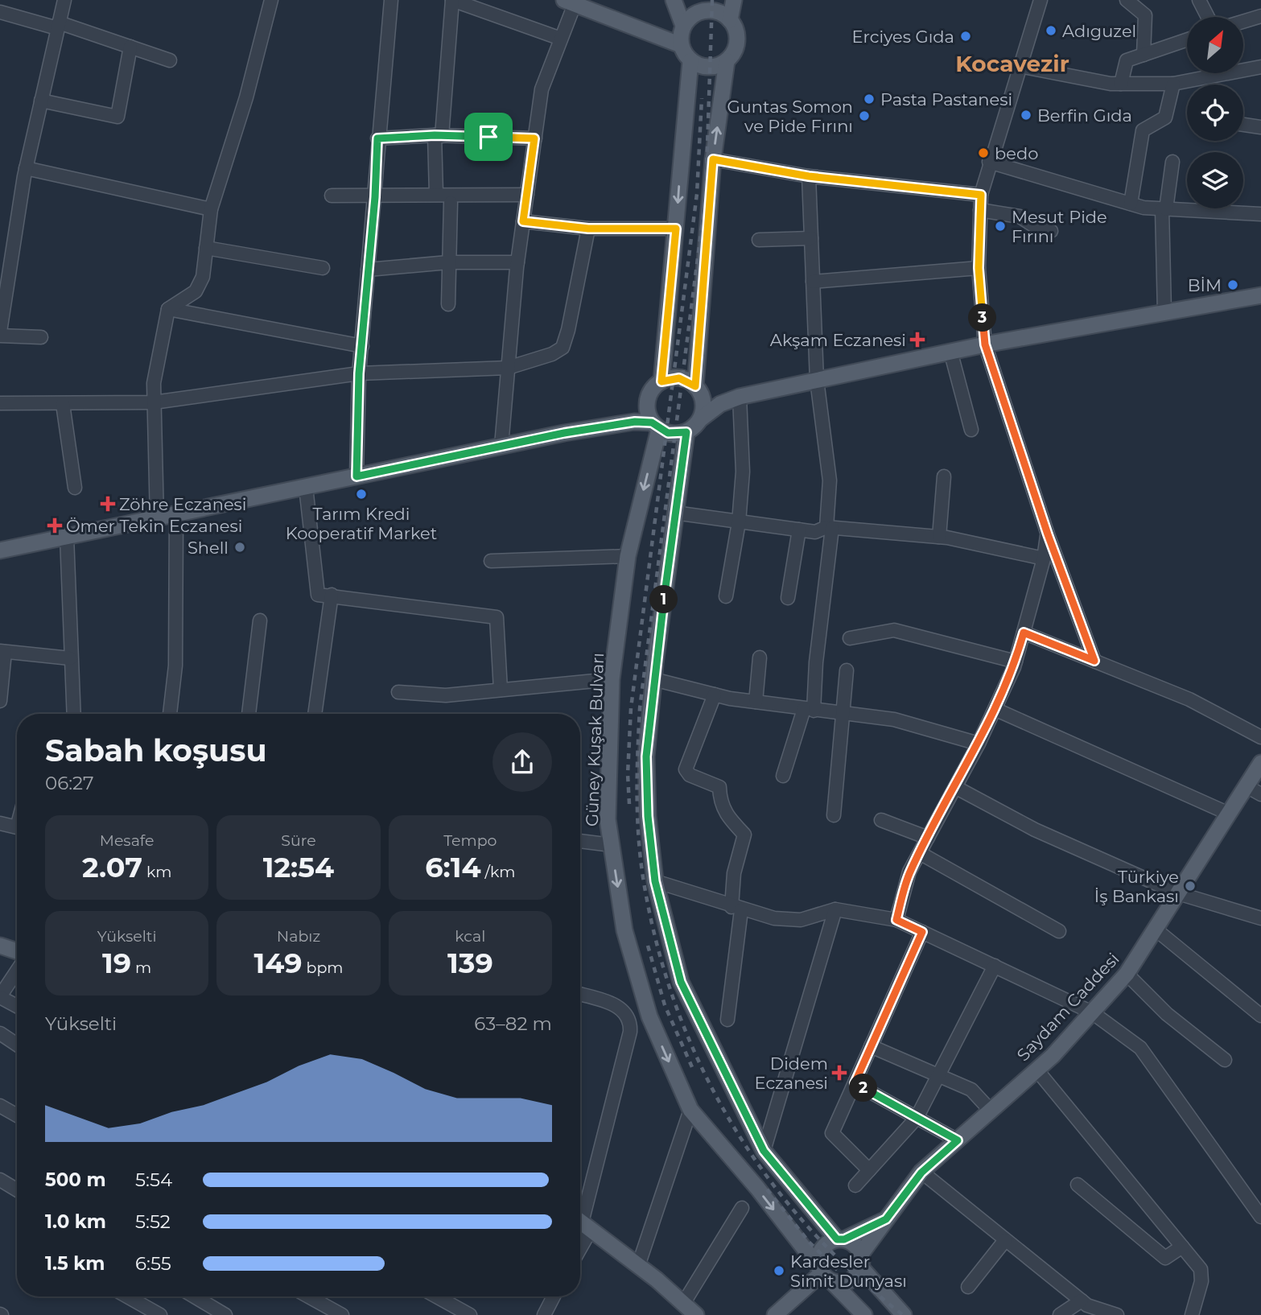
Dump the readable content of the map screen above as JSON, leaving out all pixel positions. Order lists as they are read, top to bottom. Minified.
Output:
{"streets":{"main road":["Güney Kuşak Bulvarı","Saydam Caddesi"]},"crossings":[["Güney Kuşak Bulvarı","Saydam Caddesi"]],"districts":["Kocavezir"],"places":{"other":["Adıguzel","Erciyes Gıda","Pasta Pastanesi","Berfin Gıda","Guntas Somon ve Pide Fırını","bedo","Mesut Pide Fırını","BİM","Tarım Kredi Kooperatif Market","Shell","Türkiye İş Bankası","Kardesler Simit Dunyası"],"health":["Akşam Eczanesi","Zöhre Eczanesi","Ömer Tekin Eczanesi","Didem Eczanesi"]},"north":"top right","page":{"pins":["3","1","2"],"heading":["Sabah koşusu","06:27"],"stats":[["Mesafe","2.07 km"],["Süre","12:54"],["Tempo","6:14 /km"],["Yükselti","19 m"],["Nabız","149 bpm"],["kcal","139"]],"chart":["Yükselti","63–82 m"],"list":[{"name":"500 m","note":"5:54"},{"name":"1.0 km","note":"5:52"},{"name":"1.5 km","note":"6:55"}]}}
